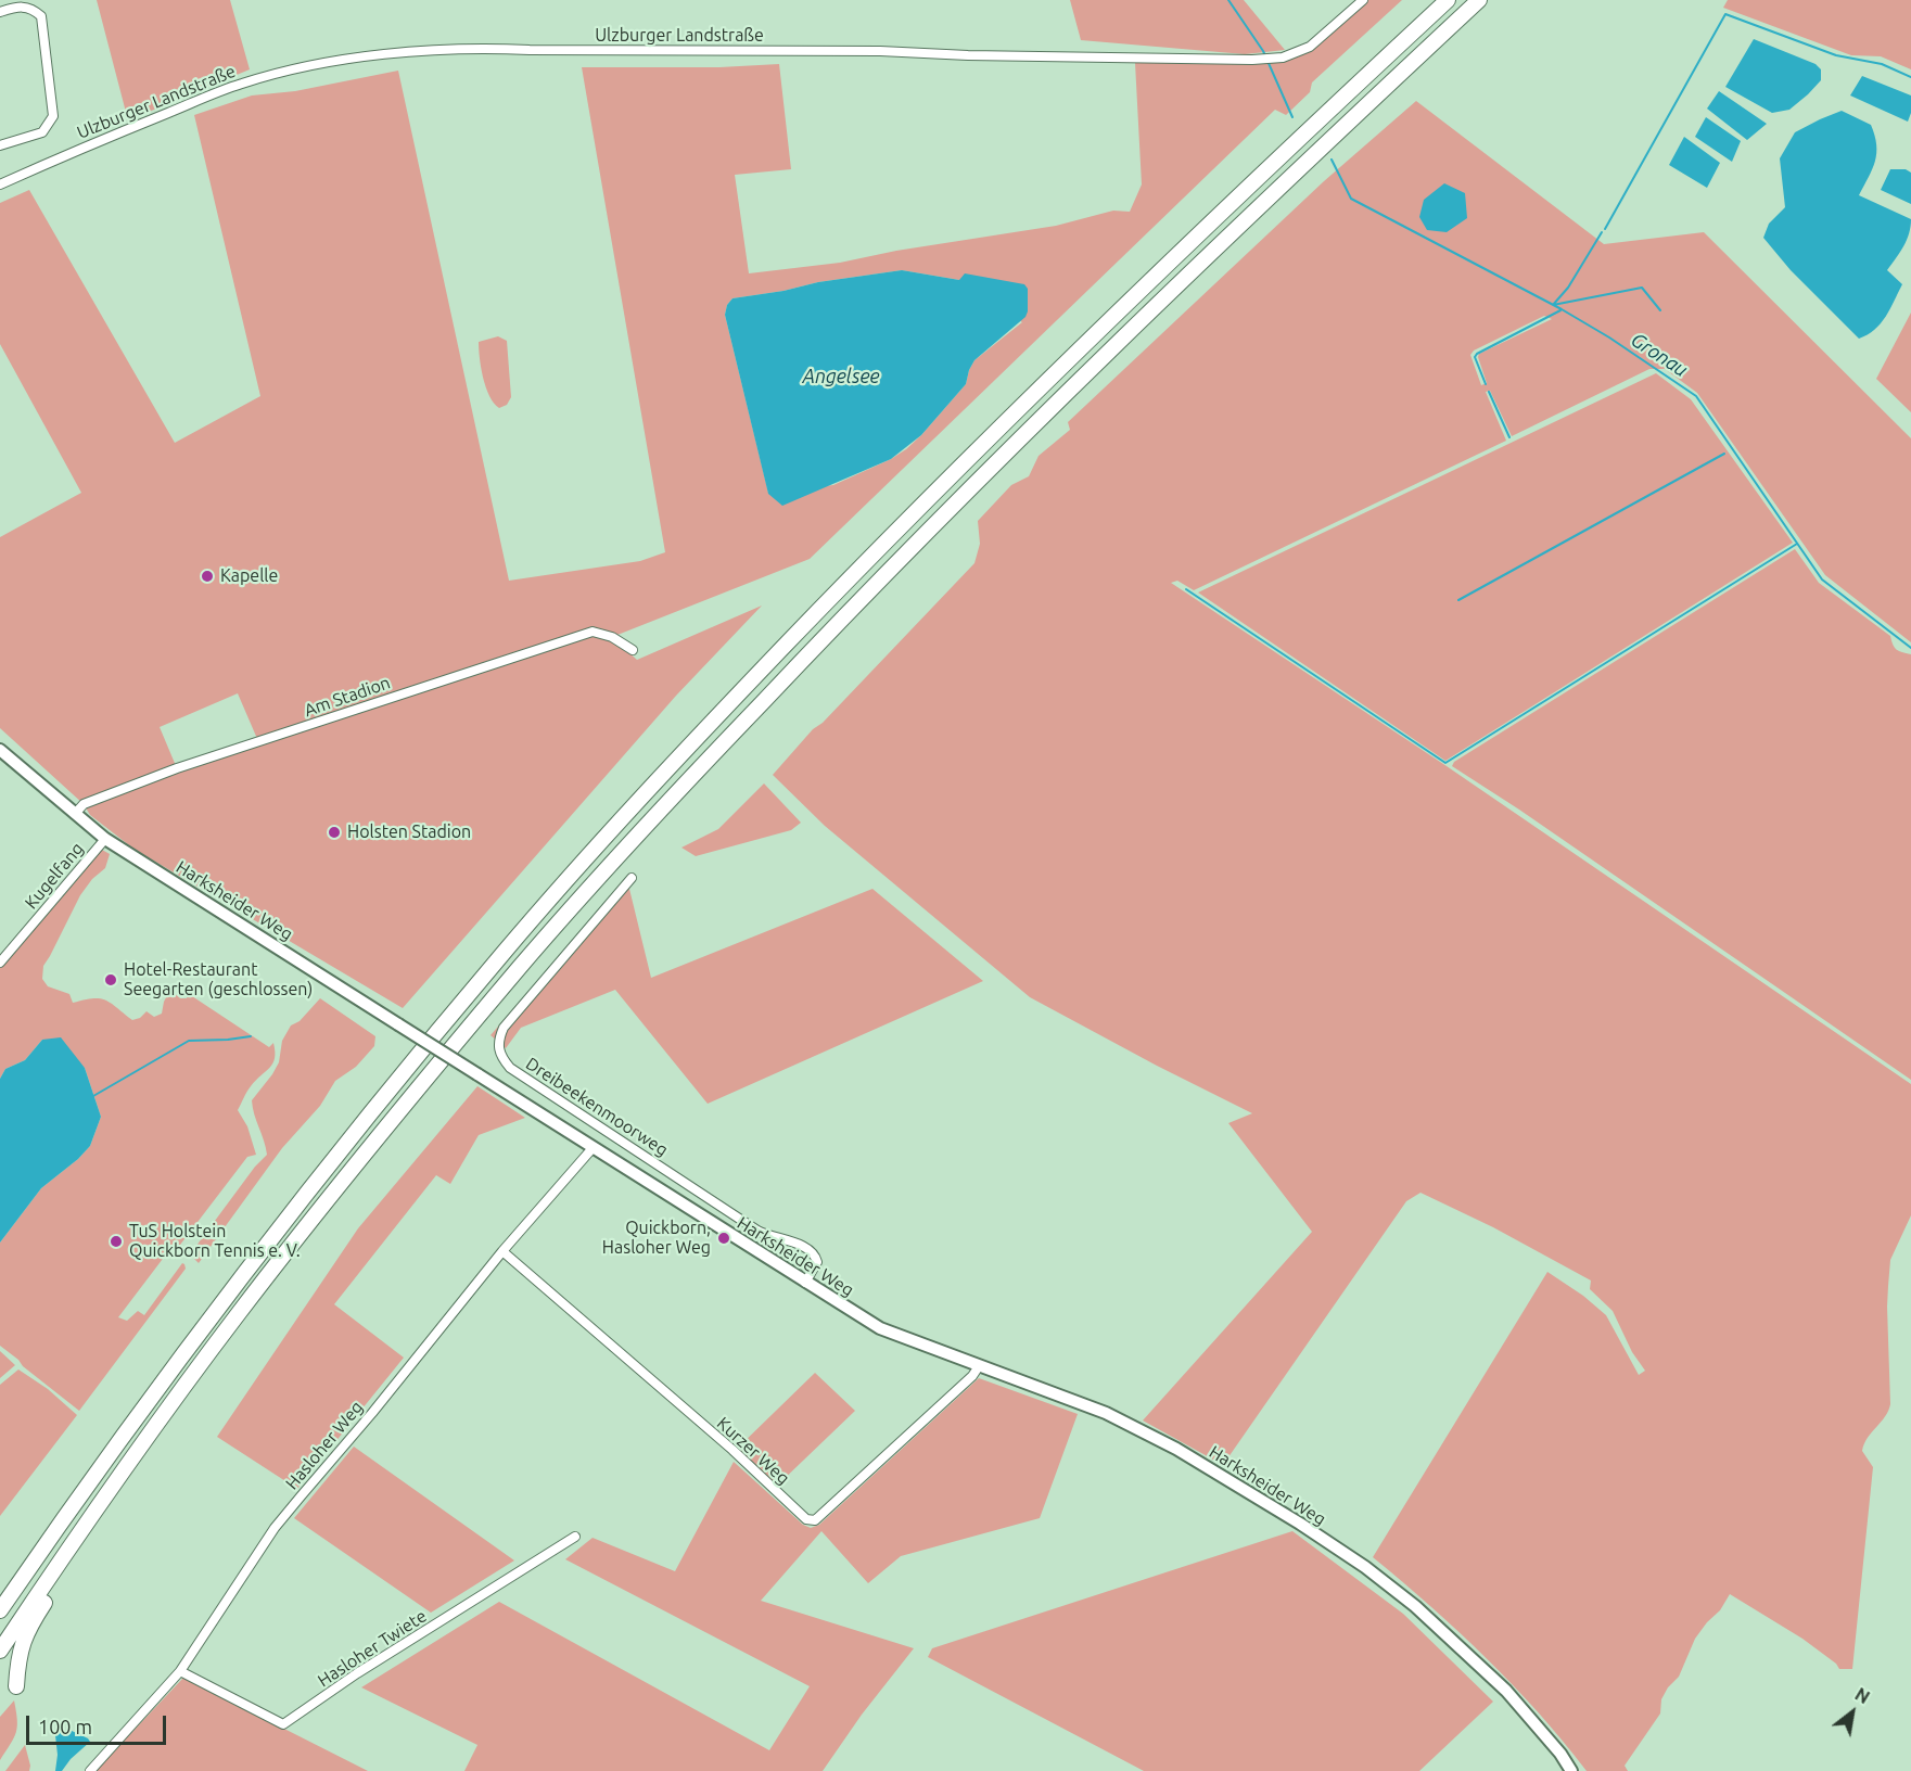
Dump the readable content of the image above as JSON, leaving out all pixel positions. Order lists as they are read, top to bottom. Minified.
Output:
{"streets":{"main road":["Harksheider Weg"],"street":["Ulzburger Landstraße","Am Stadion","Kugelfang","Dreibeekenmoorweg","Hasloher Weg","Kurzer Weg","Hasloher Twiete"]},"crossings":[["Am Stadion","Harksheider Weg"],["Kugelfang","Harksheider Weg"],["Harksheider Weg","Dreibeekenmoorweg"],["Harksheider Weg","Hasloher Weg"],["Harksheider Weg","Kurzer Weg"],["Hasloher Weg","Kurzer Weg"],["Hasloher Weg","Hasloher Twiete"]],"water":["Gronau","Angelsee"],"places":["Kapelle","Holsten Stadion","Hotel-Restaurant Seegarten (geschlossen)","Quickborn, Hasloher Weg","TuS Holstein Quickborn Tennis e. V."],"scale_bar":"100 m","north":"top right"}
